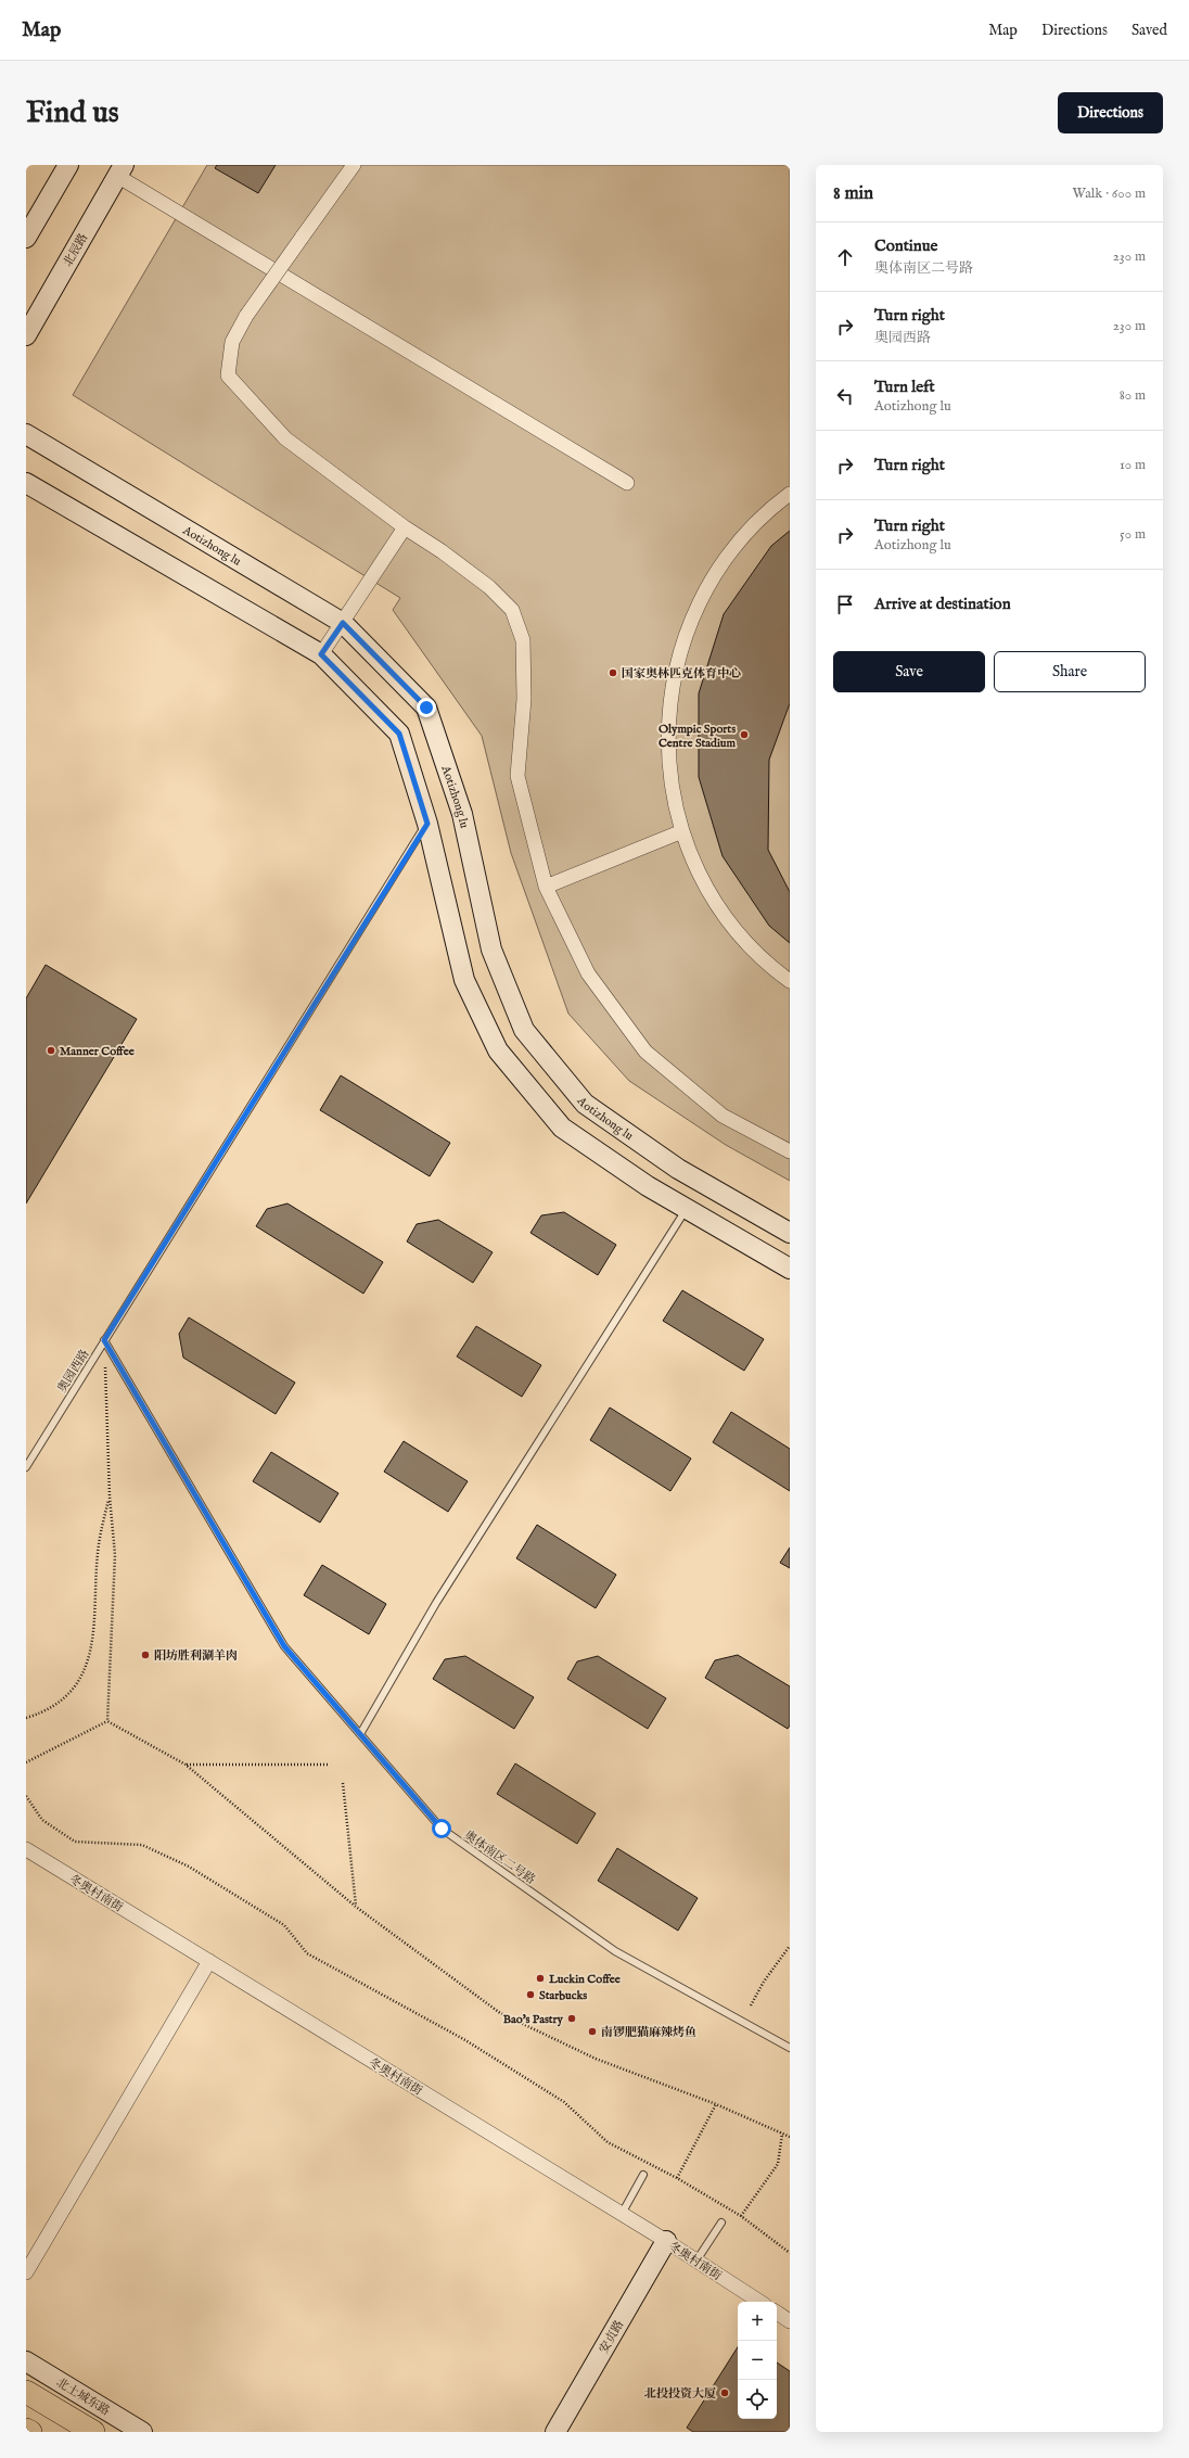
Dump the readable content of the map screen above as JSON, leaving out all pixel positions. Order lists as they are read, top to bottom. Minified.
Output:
{"streets":{"main road":["北辰路","Aotizhong lu","安贞路","北土城东路"],"street":["冬奥村南街"],"lane":["奥园西路","奥体南区二号路"]},"crossings":[["奥园西路","奥体南区二号路"],["冬奥村南街","安贞路"]],"places":["国家奥林匹克体育中心","Olympic Sports Centre Stadium","Manner Coffee","阳坊胜利涮羊肉","Luckin Coffee","Starbucks","Bao's Pastry","南锣肥猫麻辣烤鱼","北投投资大厦"],"page":{"header":"Map","nav":["Map","Directions","Saved"],"buttons":["Directions",["Save","Share"]],"title":"Find us","heading":["8 min","Walk · 600 m"],"list":[["Continue","奥体南区二号路","230 m"],["Turn right","奥园西路","230 m"],["Turn left","Aotizhong lu","80 m"],["Turn right","10 m"],["Turn right","Aotizhong lu","50 m"],"Arrive at destination"],"map_buttons":["+","−"]}}
